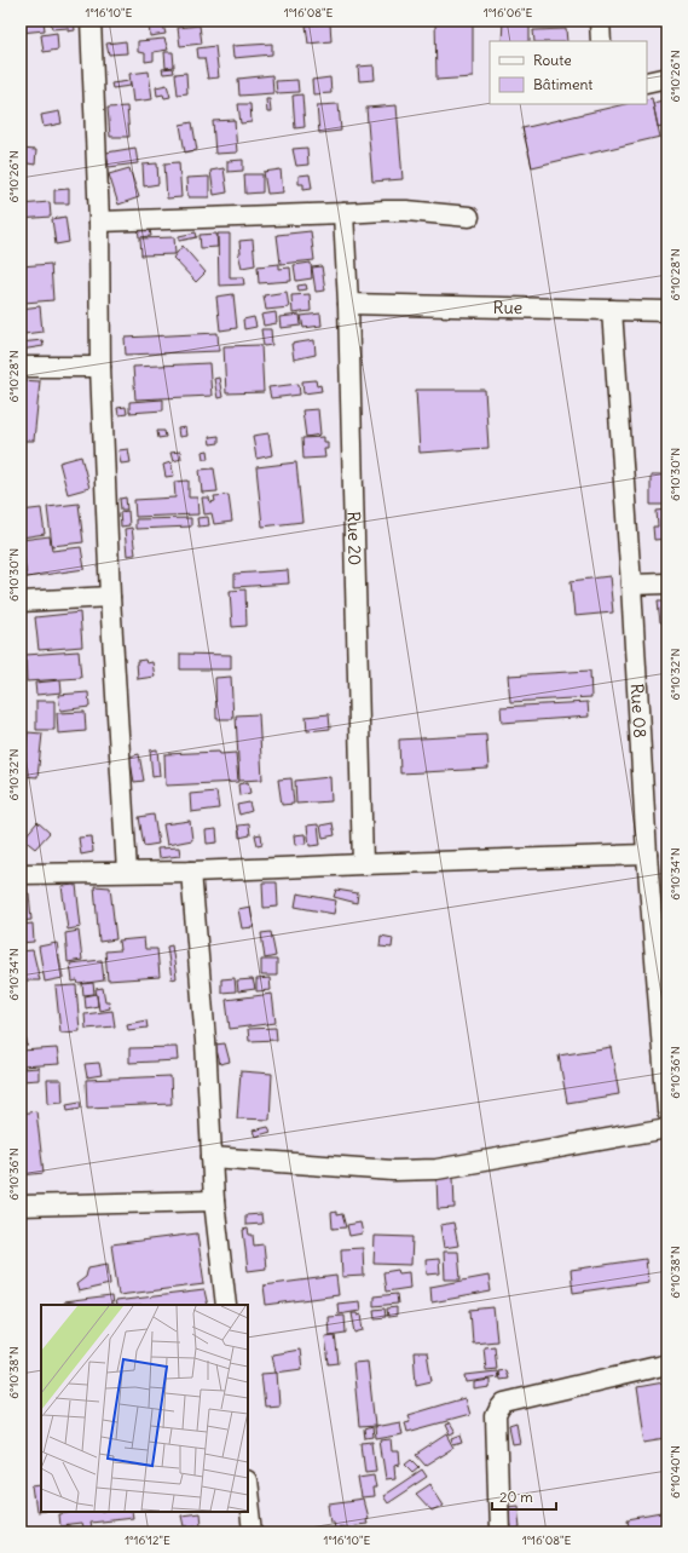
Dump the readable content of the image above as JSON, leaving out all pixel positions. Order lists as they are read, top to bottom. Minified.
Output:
{"streets":{"street":["Rue","Rue 20","Rue 08"]},"crossings":[["Rue","Rue 20"],["Rue","Rue 08"]],"legend":["Route","Bâtiment"],"scale_bar":"20 m","coordinates":["1°16'10\"E","1°16'08\"E","1°16'06\"E","6°10'26\"N","6°10'28\"N","6°10'30\"N","6°10'32\"N","6°10'34\"N","6°10'36\"N","6°10'38\"N","6°10'40\"N","1°16'12\"E"]}
